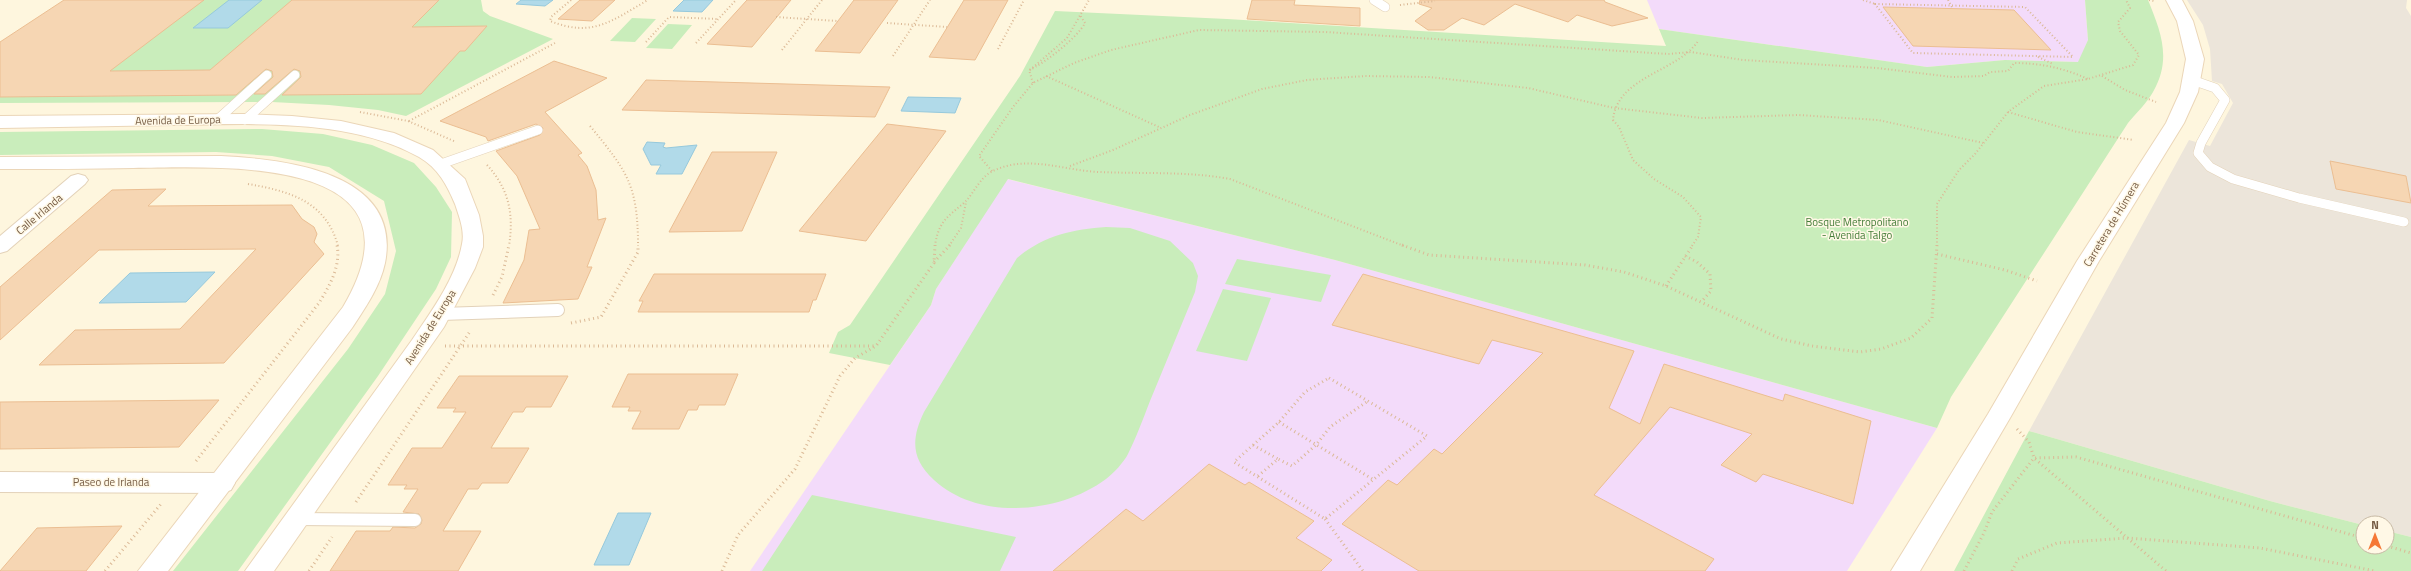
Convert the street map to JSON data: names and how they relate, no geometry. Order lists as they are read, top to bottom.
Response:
{
  "streets": {
    "street": [
      "Avenida de Europa",
      "Calle Irlanda",
      "Carretera de Húmera",
      "Paseo de Irlanda"
    ]
  },
  "parks": ["Bosque Metropolitano - Avenida Talgo"],
  "north": "top"
}
